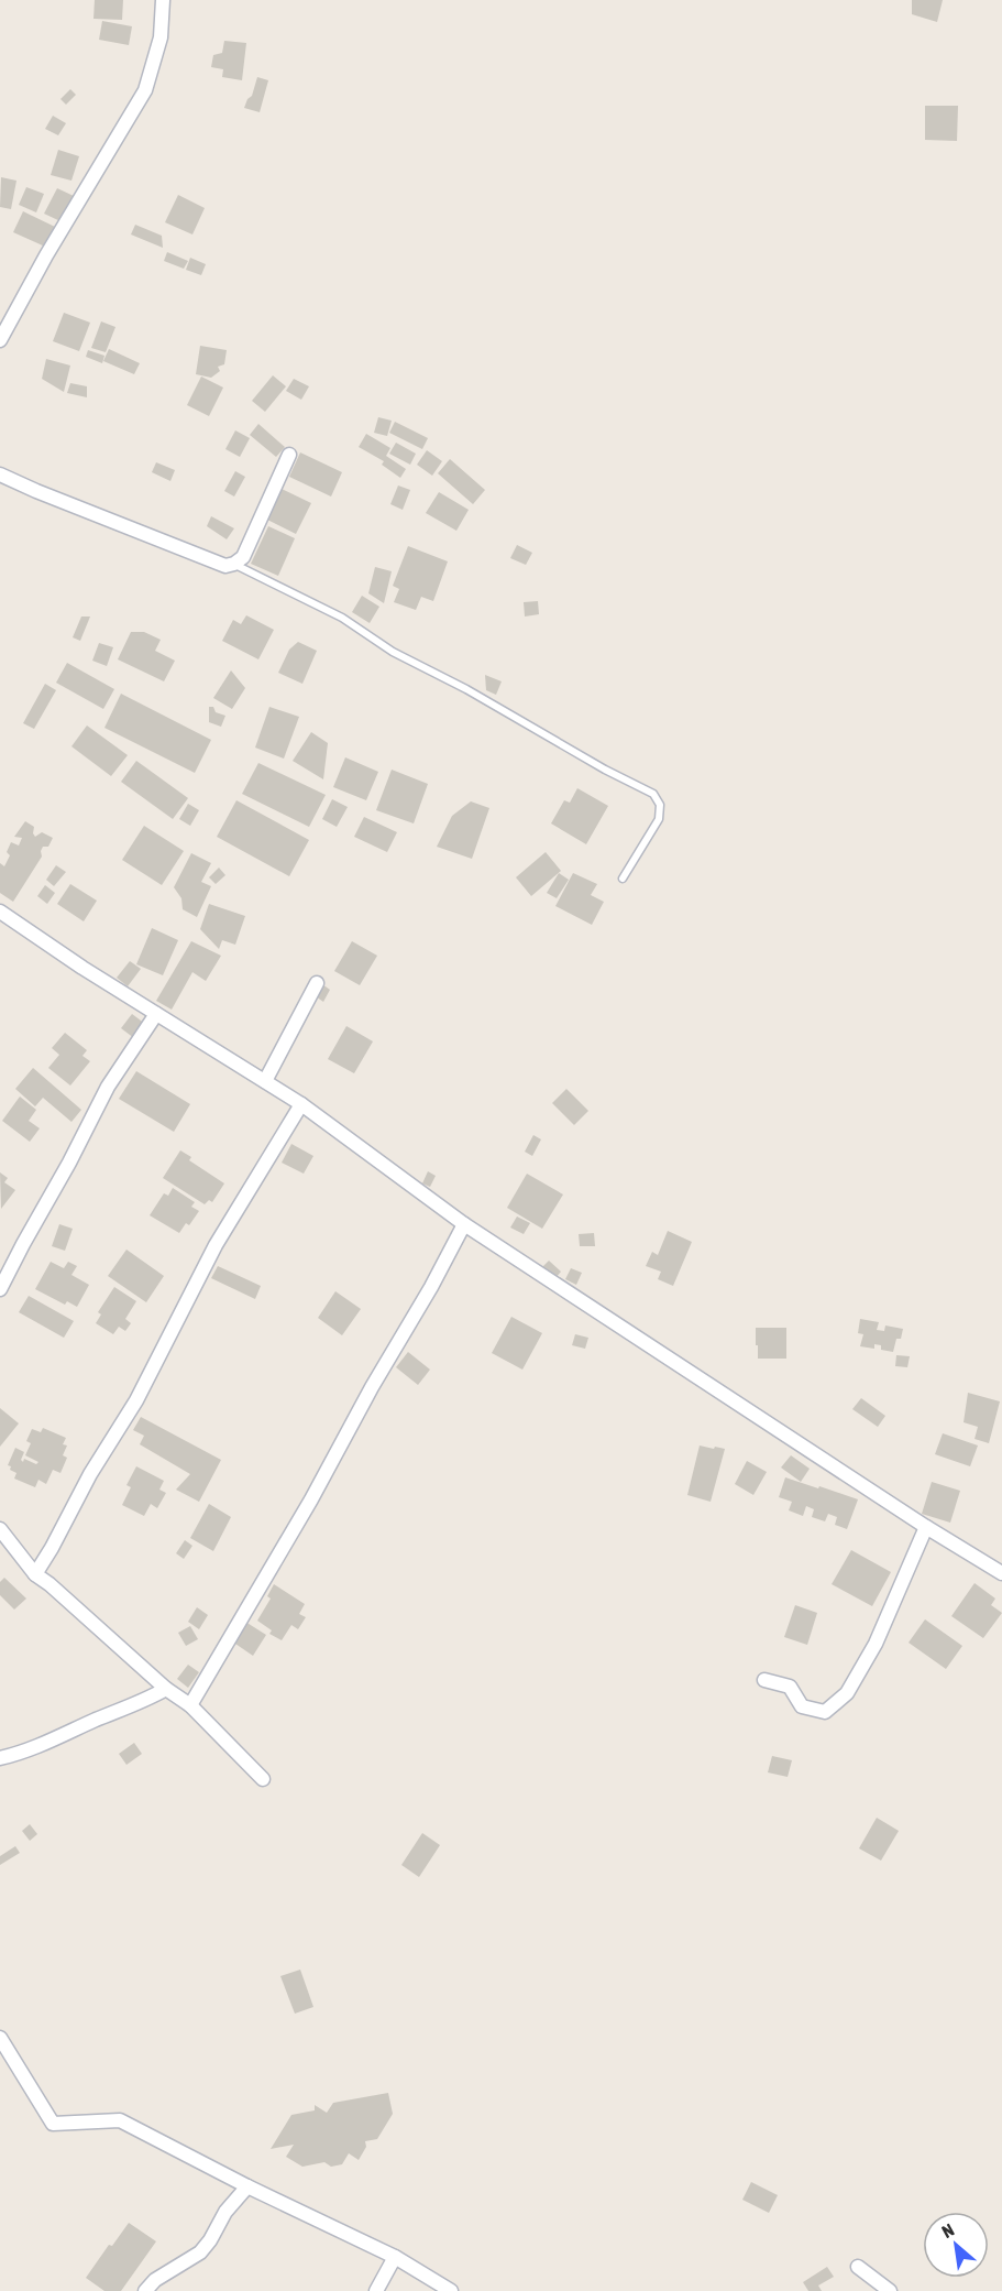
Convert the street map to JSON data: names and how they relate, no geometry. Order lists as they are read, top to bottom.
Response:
{
  "north": "top left"
}
